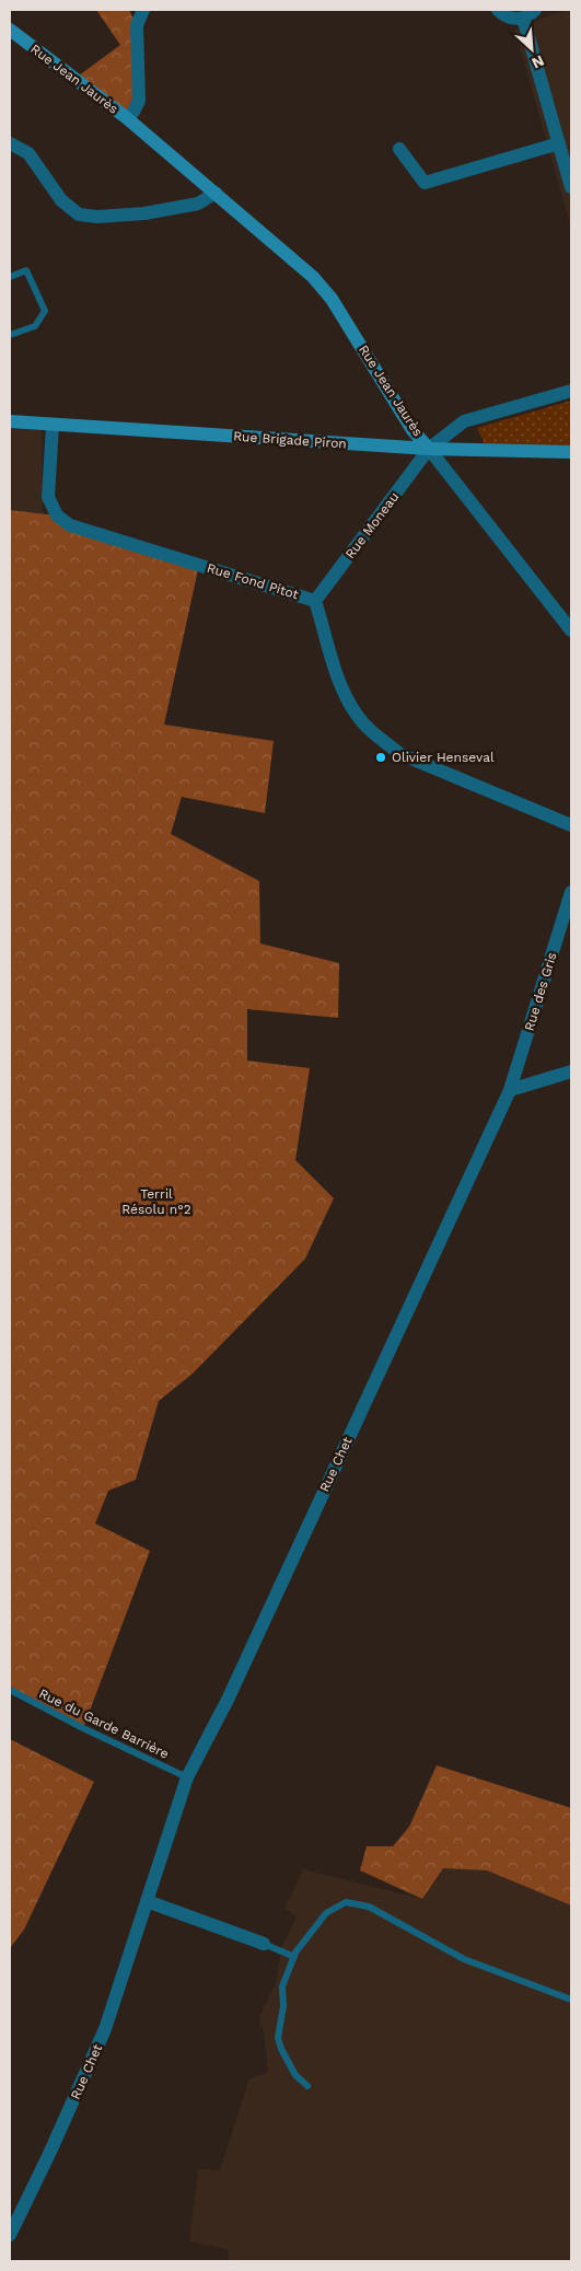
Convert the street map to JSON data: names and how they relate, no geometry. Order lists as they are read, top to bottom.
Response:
{
  "streets": {
    "street": [
      "Rue Jean Jaurès",
      "Rue Brigade Piron",
      "Rue Moneau",
      "Rue Fond Pitot",
      "Rue des Gris",
      "Rue Chet"
    ],
    "lane": ["Rue du Garde Barrière"]
  },
  "crossings": [
    ["Rue Jean Jaurès", "Rue Brigade Piron"],
    ["Rue Jean Jaurès", "Rue Moneau"],
    ["Rue Brigade Piron", "Rue Moneau"],
    ["Rue Brigade Piron", "Rue Fond Pitot"],
    ["Rue Moneau", "Rue Fond Pitot"],
    ["Rue des Gris", "Rue Chet"],
    ["Rue Chet", "Rue du Garde Barrière"]
  ],
  "parks": ["Terril Résolu n°2"],
  "places": ["Olivier Henseval"],
  "north": "bottom right"
}
